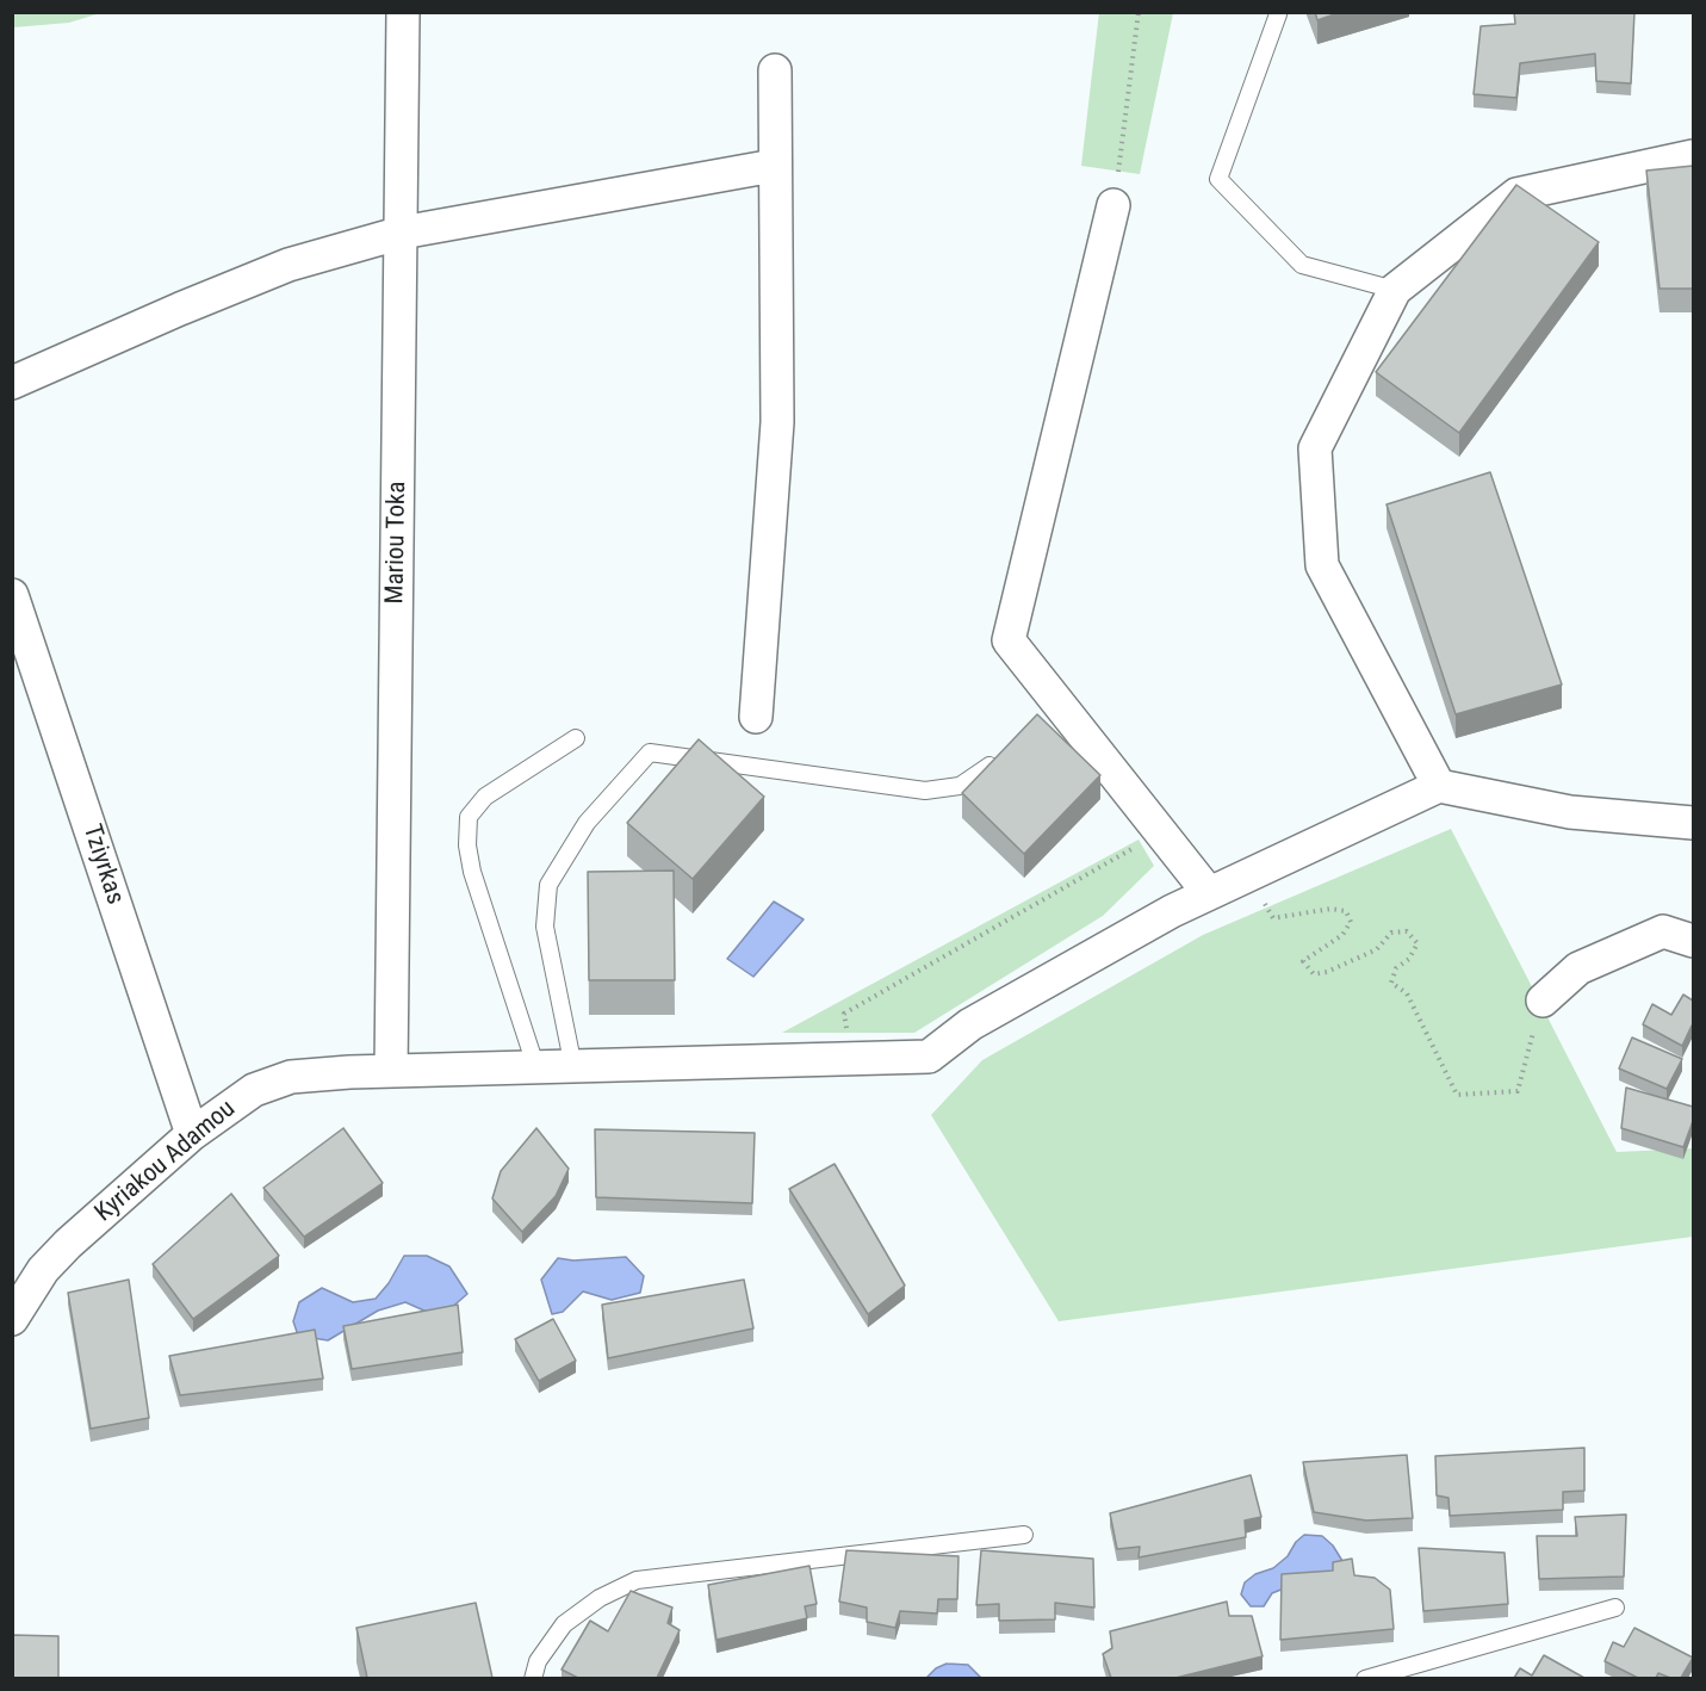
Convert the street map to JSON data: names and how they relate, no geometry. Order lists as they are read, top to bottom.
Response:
{
  "streets": {
    "street": ["Mariou Toka", "Tziyrkas", "Kyriakou Adamou"]
  },
  "crossings": [
    ["Mariou Toka", "Kyriakou Adamou"],
    ["Tziyrkas", "Kyriakou Adamou"]
  ]
}
